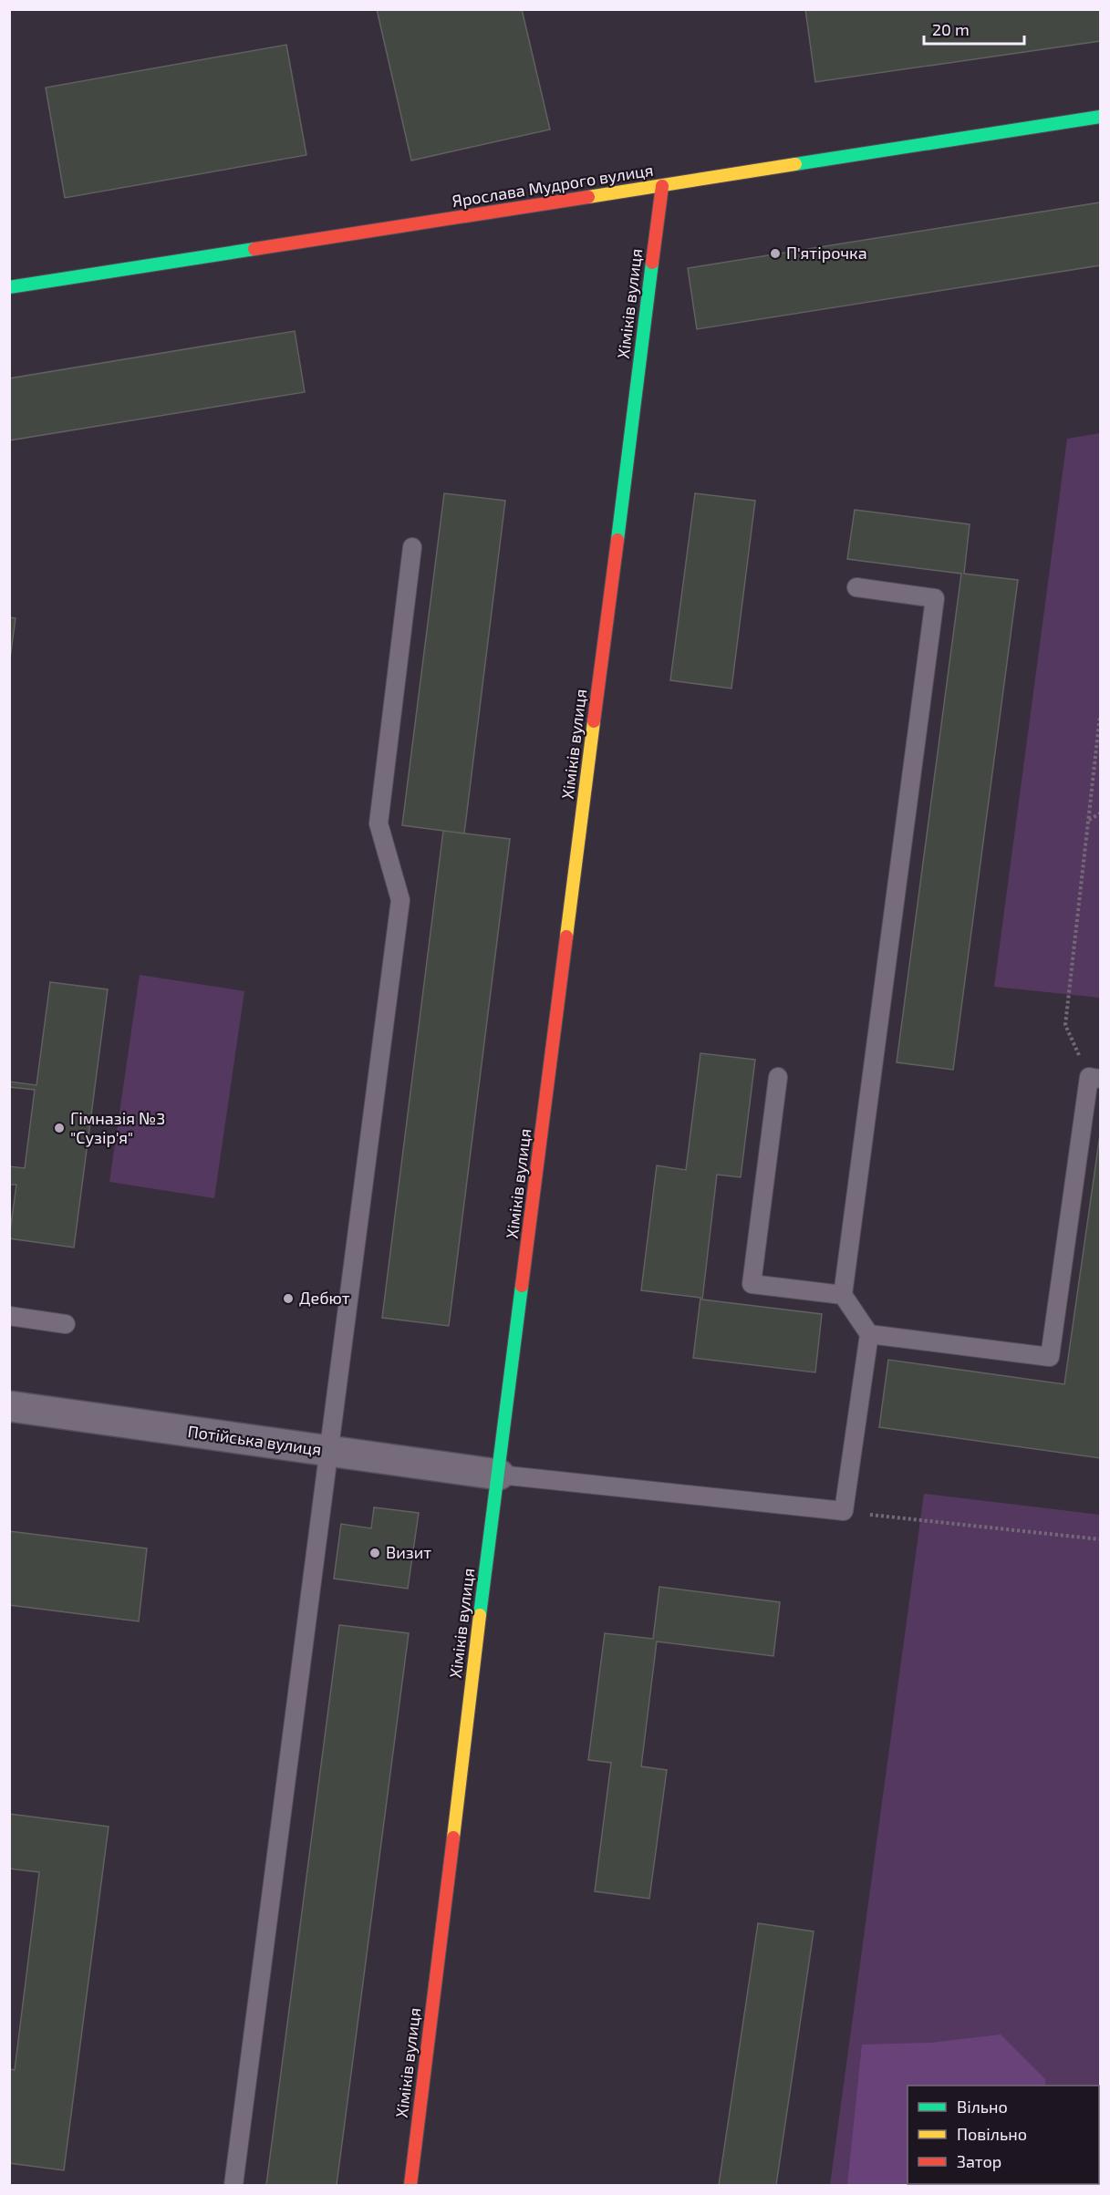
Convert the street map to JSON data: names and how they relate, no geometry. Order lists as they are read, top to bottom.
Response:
{
  "streets": {
    "street": ["Ярослава Мудрого вулиця", "Хіміків вулиця", "Потійська вулиця"]
  },
  "crossings": [
    ["Ярослава Мудрого вулиця", "Хіміків вулиця"],
    ["Хіміків вулиця", "Потійська вулиця"]
  ],
  "places": [
    "П'ятірочка",
    "Гімназія №3 \"Сузір'я\"",
    "Дебют",
    "Визит"
  ],
  "legend": ["Вільно", "Повільно", "Затор"],
  "scale_bar": "20 m"
}
